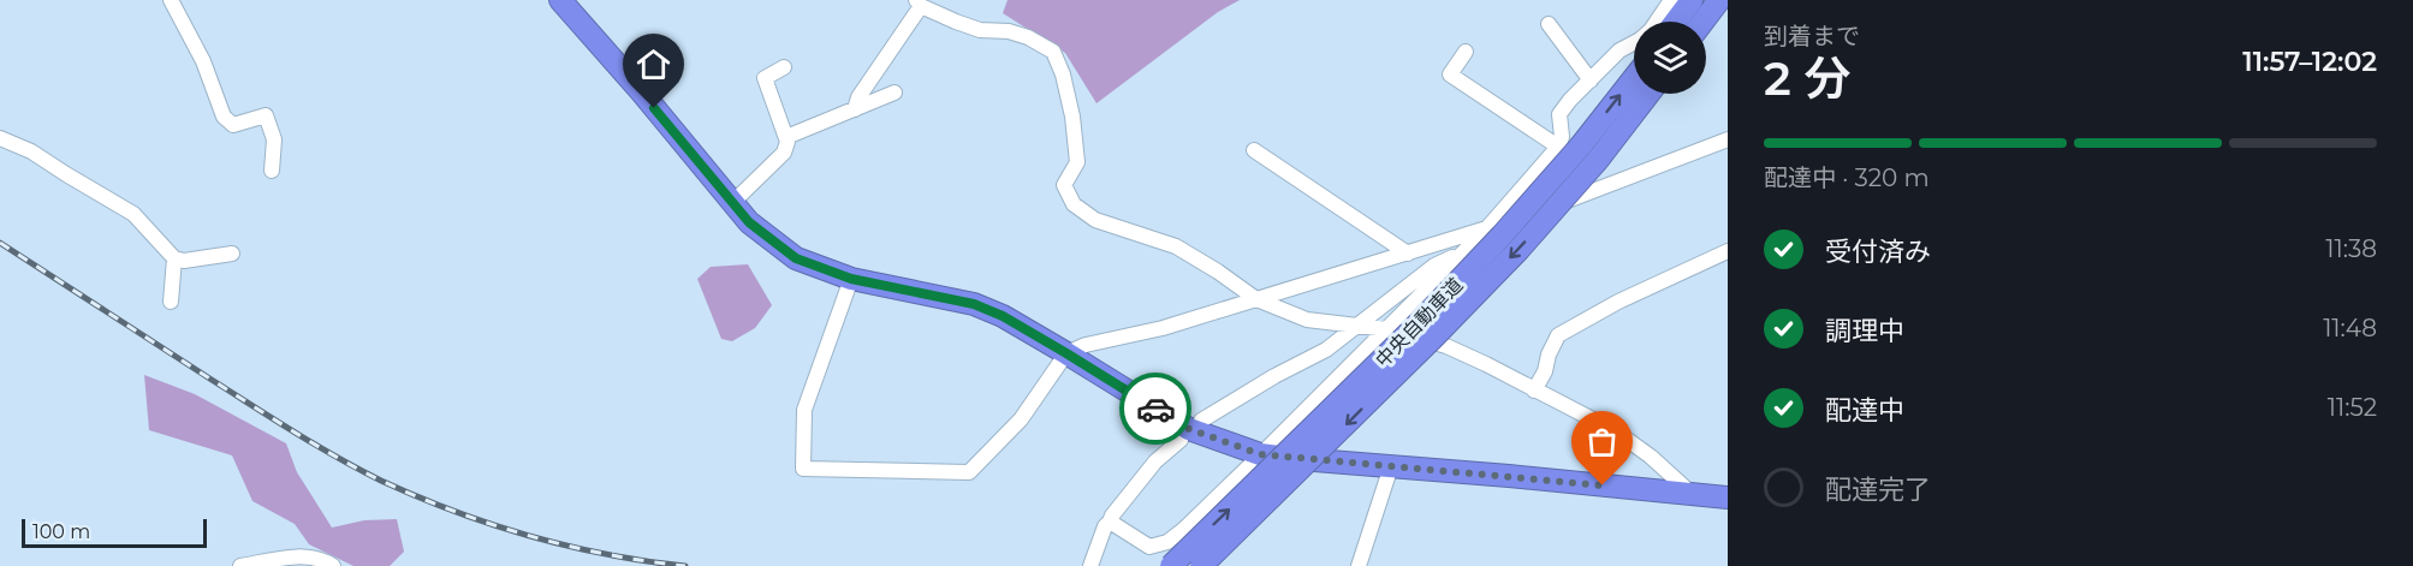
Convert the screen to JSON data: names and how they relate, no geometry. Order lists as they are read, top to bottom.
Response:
{
  "streets": {
    "highway": ["中央自動車道"]
  },
  "scale_bar": "100 m",
  "page": {
    "heading": ["2 分", "到着まで", "11:57–12:02"],
    "bar": "配達中 · 320 m",
    "list": [
      ["受付済み", "11:38"],
      ["調理中", "11:48"],
      ["配達中", "11:52"],
      "配達完了"
    ],
    "scale": "100 m"
  }
}
